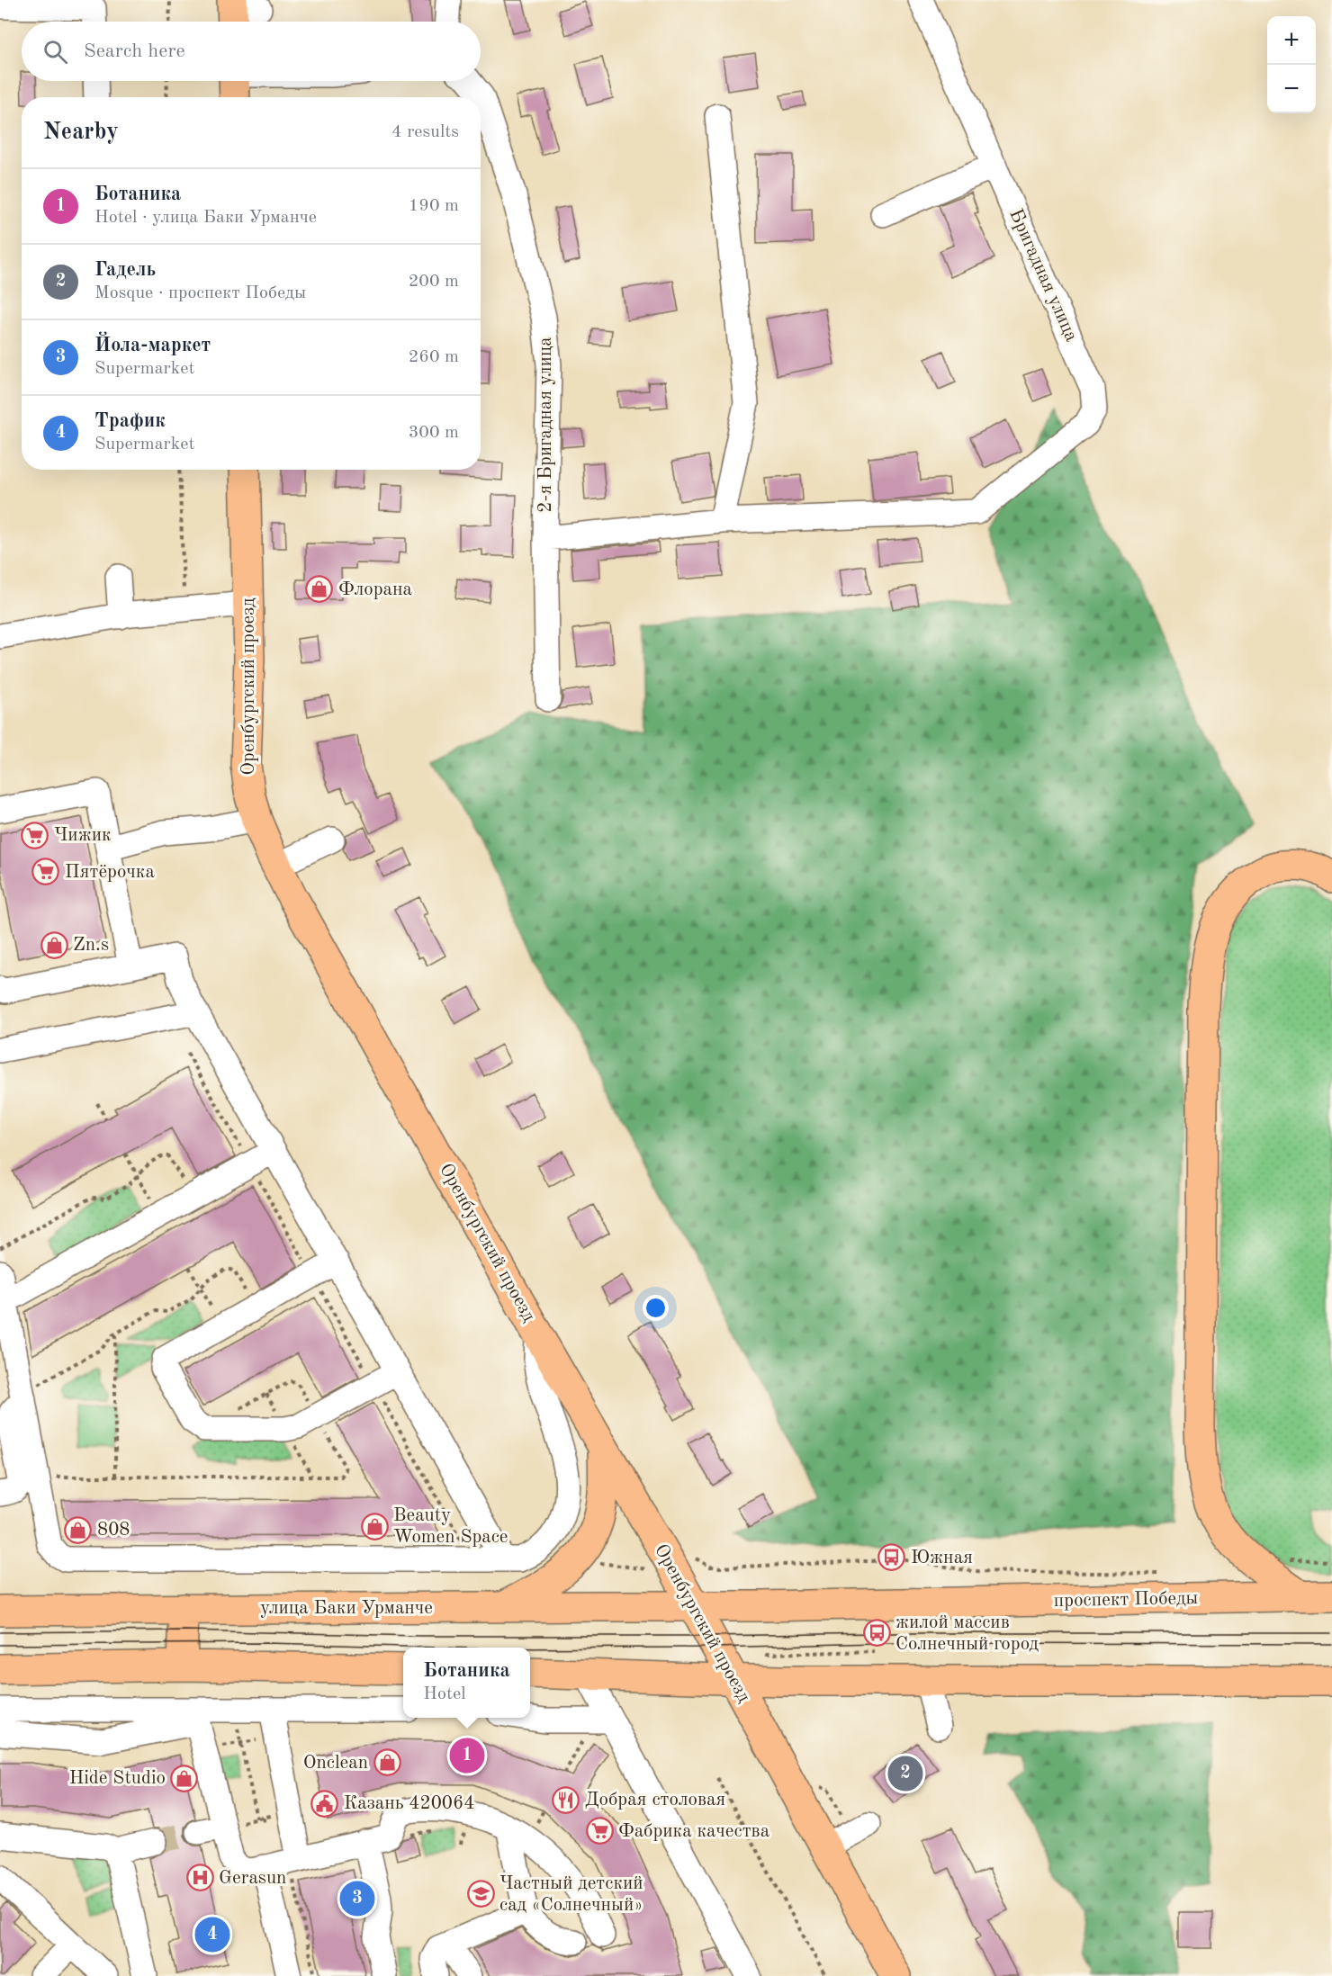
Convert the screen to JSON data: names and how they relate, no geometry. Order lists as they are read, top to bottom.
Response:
{
  "streets": {
    "main road": ["Оренбургский проезд", "проспект Победы", "улица Баки Урманче"],
    "street": ["Бригадная улица", "2-я Бригадная улица"]
  },
  "crossings": [
    ["Оренбургский проезд", "проспект Победы"],
    ["Оренбургский проезд", "улица Баки Урманче"],
    ["проспект Победы", "улица Баки Урманче"]
  ],
  "places": {
    "shop": [
      "Флорана",
      "Zn.s",
      "Beauty Women Space",
      "808",
      "Onclean",
      "Hide Studio"
    ],
    "supermarket": ["Чижик", "Пятёрочка", "Фабрика качества"],
    "bus stop": ["Южная", "жилой массив Солнечный город"],
    "restaurant": ["Добрая столовая"],
    "public building": ["Казань 420064"],
    "hospital": ["Gerasun"],
    "school or university": ["Частный детский сад «Солнечный»"]
  },
  "page": {
    "map_buttons": ["+", "−"],
    "search": "Search here",
    "heading": ["Nearby", "4 results"],
    "list": [
      {
        "mark": "1",
        "name": "Ботаника",
        "note": "Hotel · улица Баки Урманче",
        "value": "190 m"
      },
      {
        "mark": "2",
        "name": "Гадель",
        "note": "Mosque · проспект Победы",
        "value": "200 m"
      },
      {
        "mark": "3",
        "name": "Йола-маркет",
        "note": "Supermarket",
        "value": "260 m"
      },
      {
        "mark": "4",
        "name": "Трафик",
        "note": "Supermarket",
        "value": "300 m"
      }
    ],
    "popup": ["Ботаника", "Hotel"],
    "pins": [
      "1",
      "2",
      "3",
      "4"
    ]
  }
}
